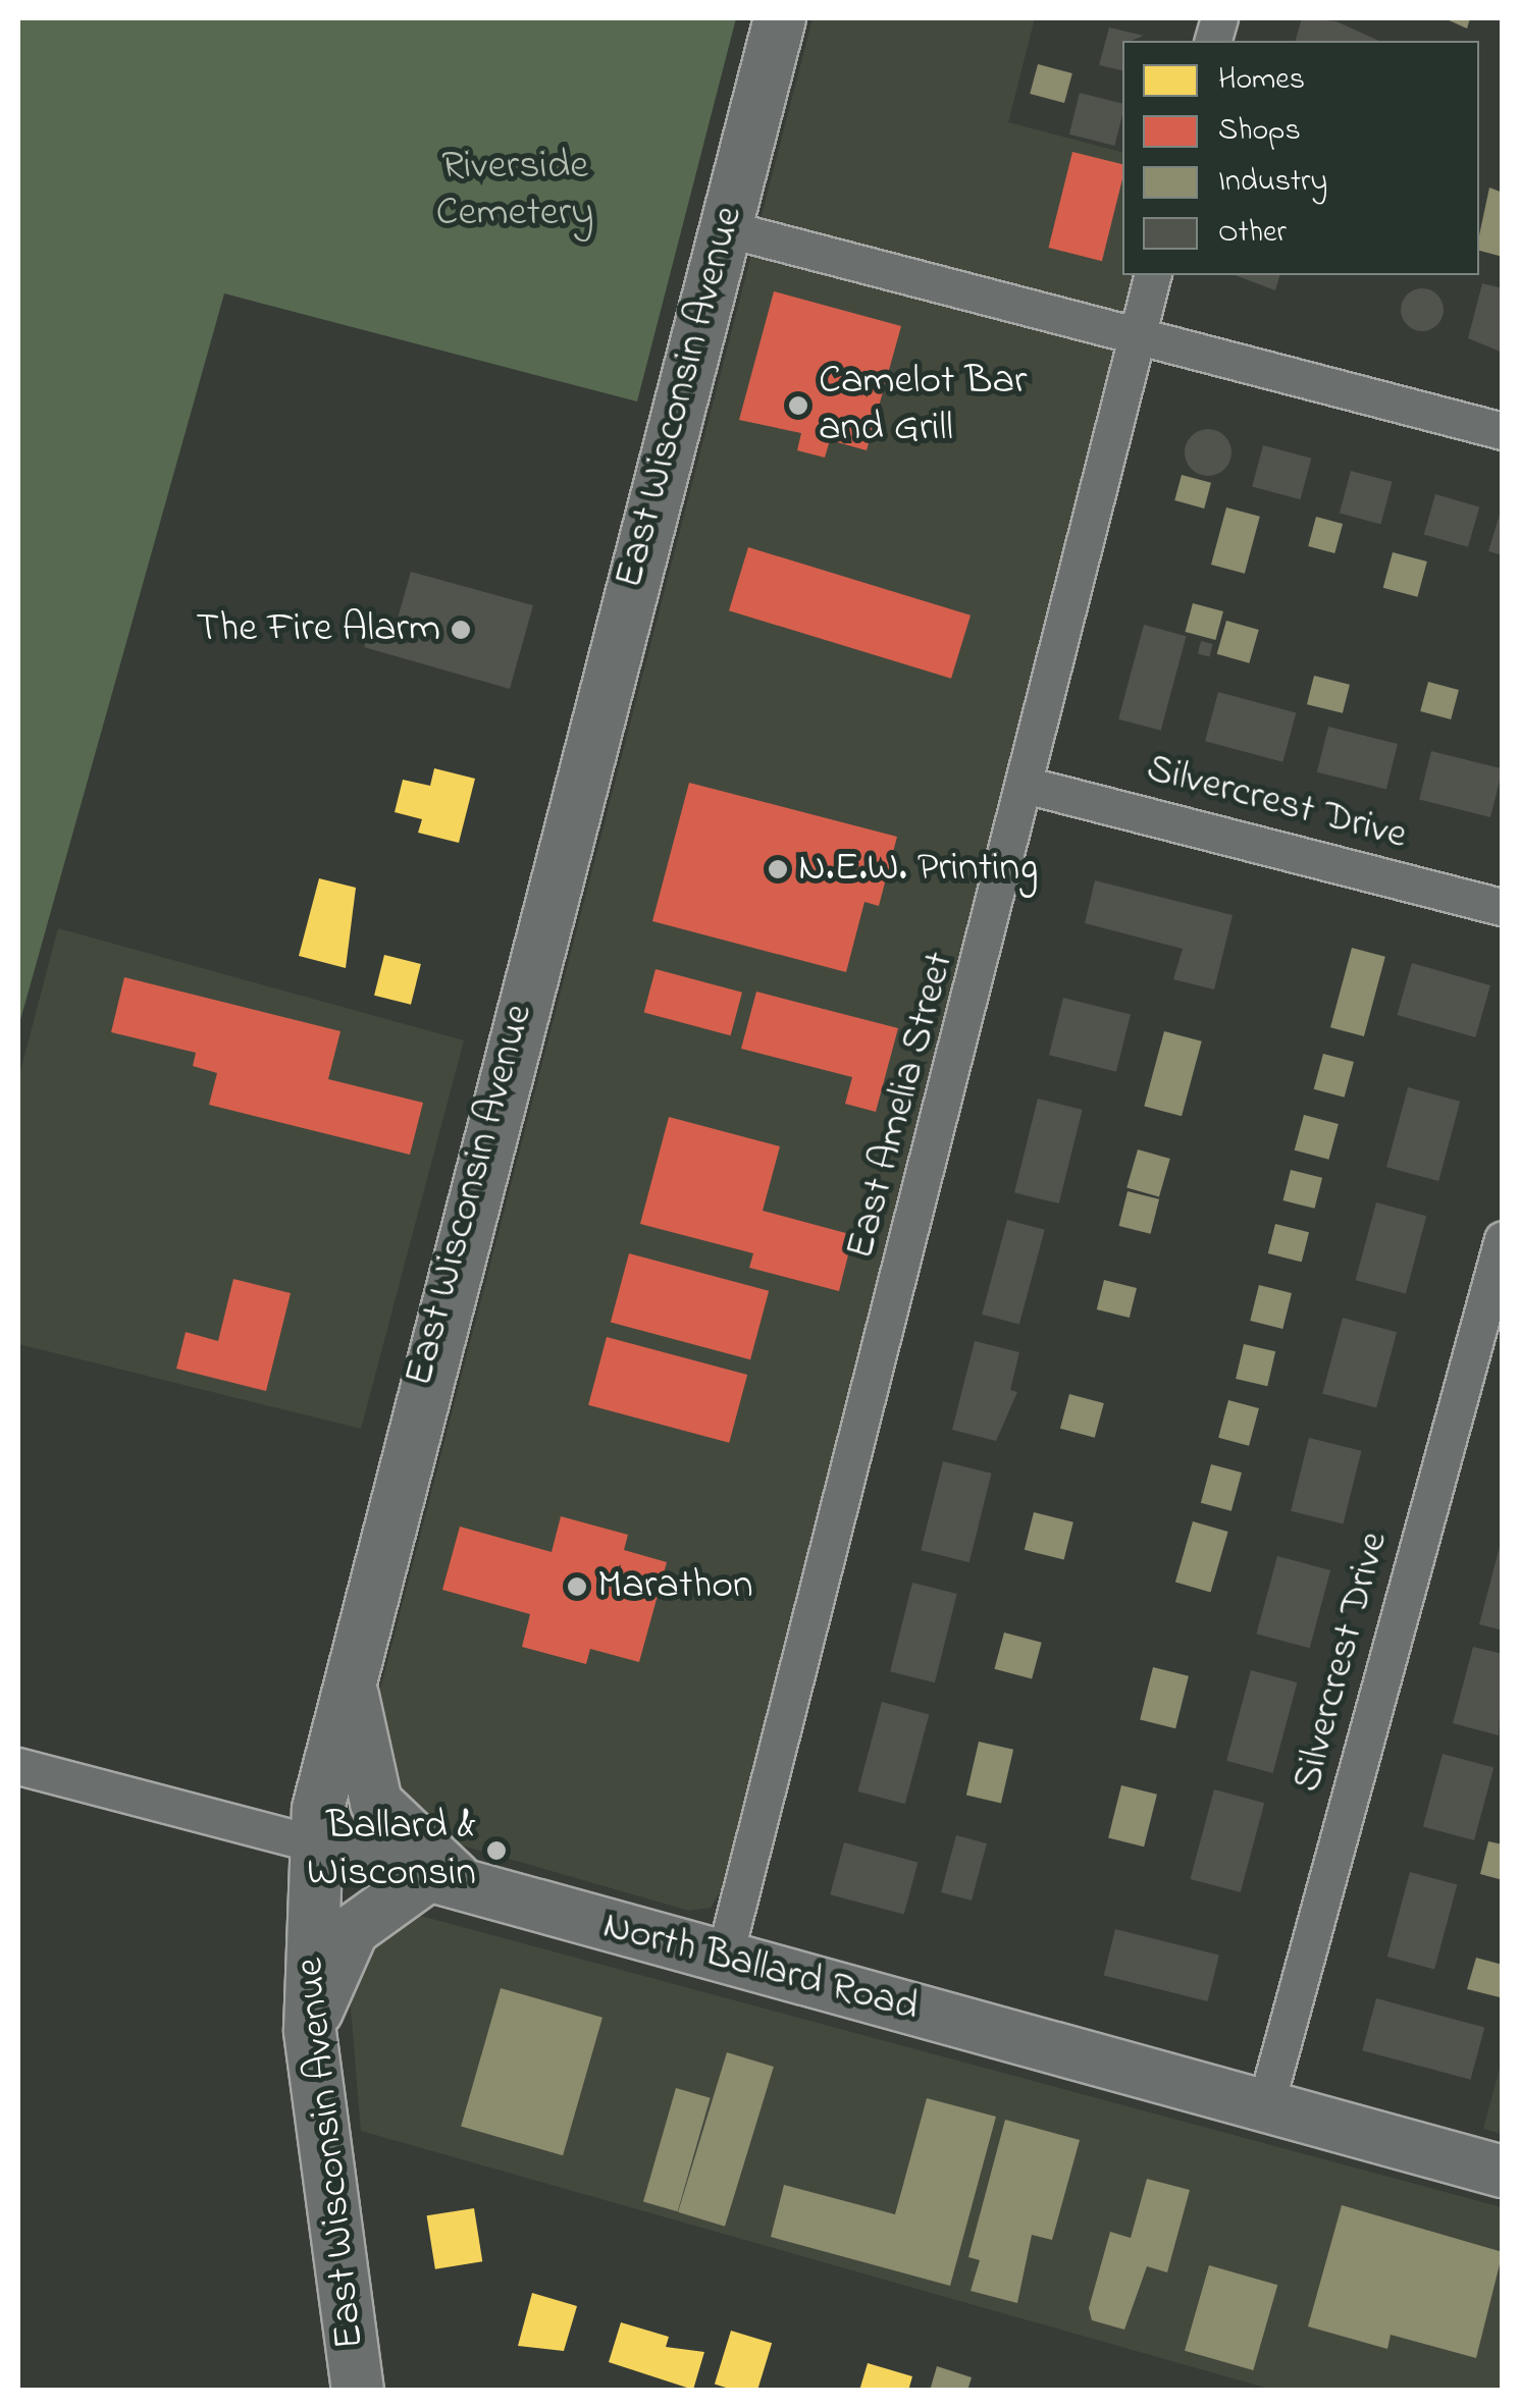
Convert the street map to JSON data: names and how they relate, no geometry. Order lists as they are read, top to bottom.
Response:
{
  "streets": {
    "main road": ["East Wisconsin Avenue", "North Ballard Road"],
    "street": ["Silvercrest Drive", "East Amelia Street"]
  },
  "crossings": [
    ["East Wisconsin Avenue", "North Ballard Road"],
    ["Silvercrest Drive", "East Amelia Street"],
    ["Silvercrest Drive", "North Ballard Road"],
    ["East Amelia Street", "North Ballard Road"]
  ],
  "parks": ["Riverside Cemetery"],
  "places": [
    "Camelot Bar and Grill",
    "The Fire Alarm",
    "N.E.W. Printing",
    "Marathon",
    "Ballard & Wisconsin"
  ],
  "legend": [
    "Homes",
    "Shops",
    "Industry",
    "Other"
  ]
}
